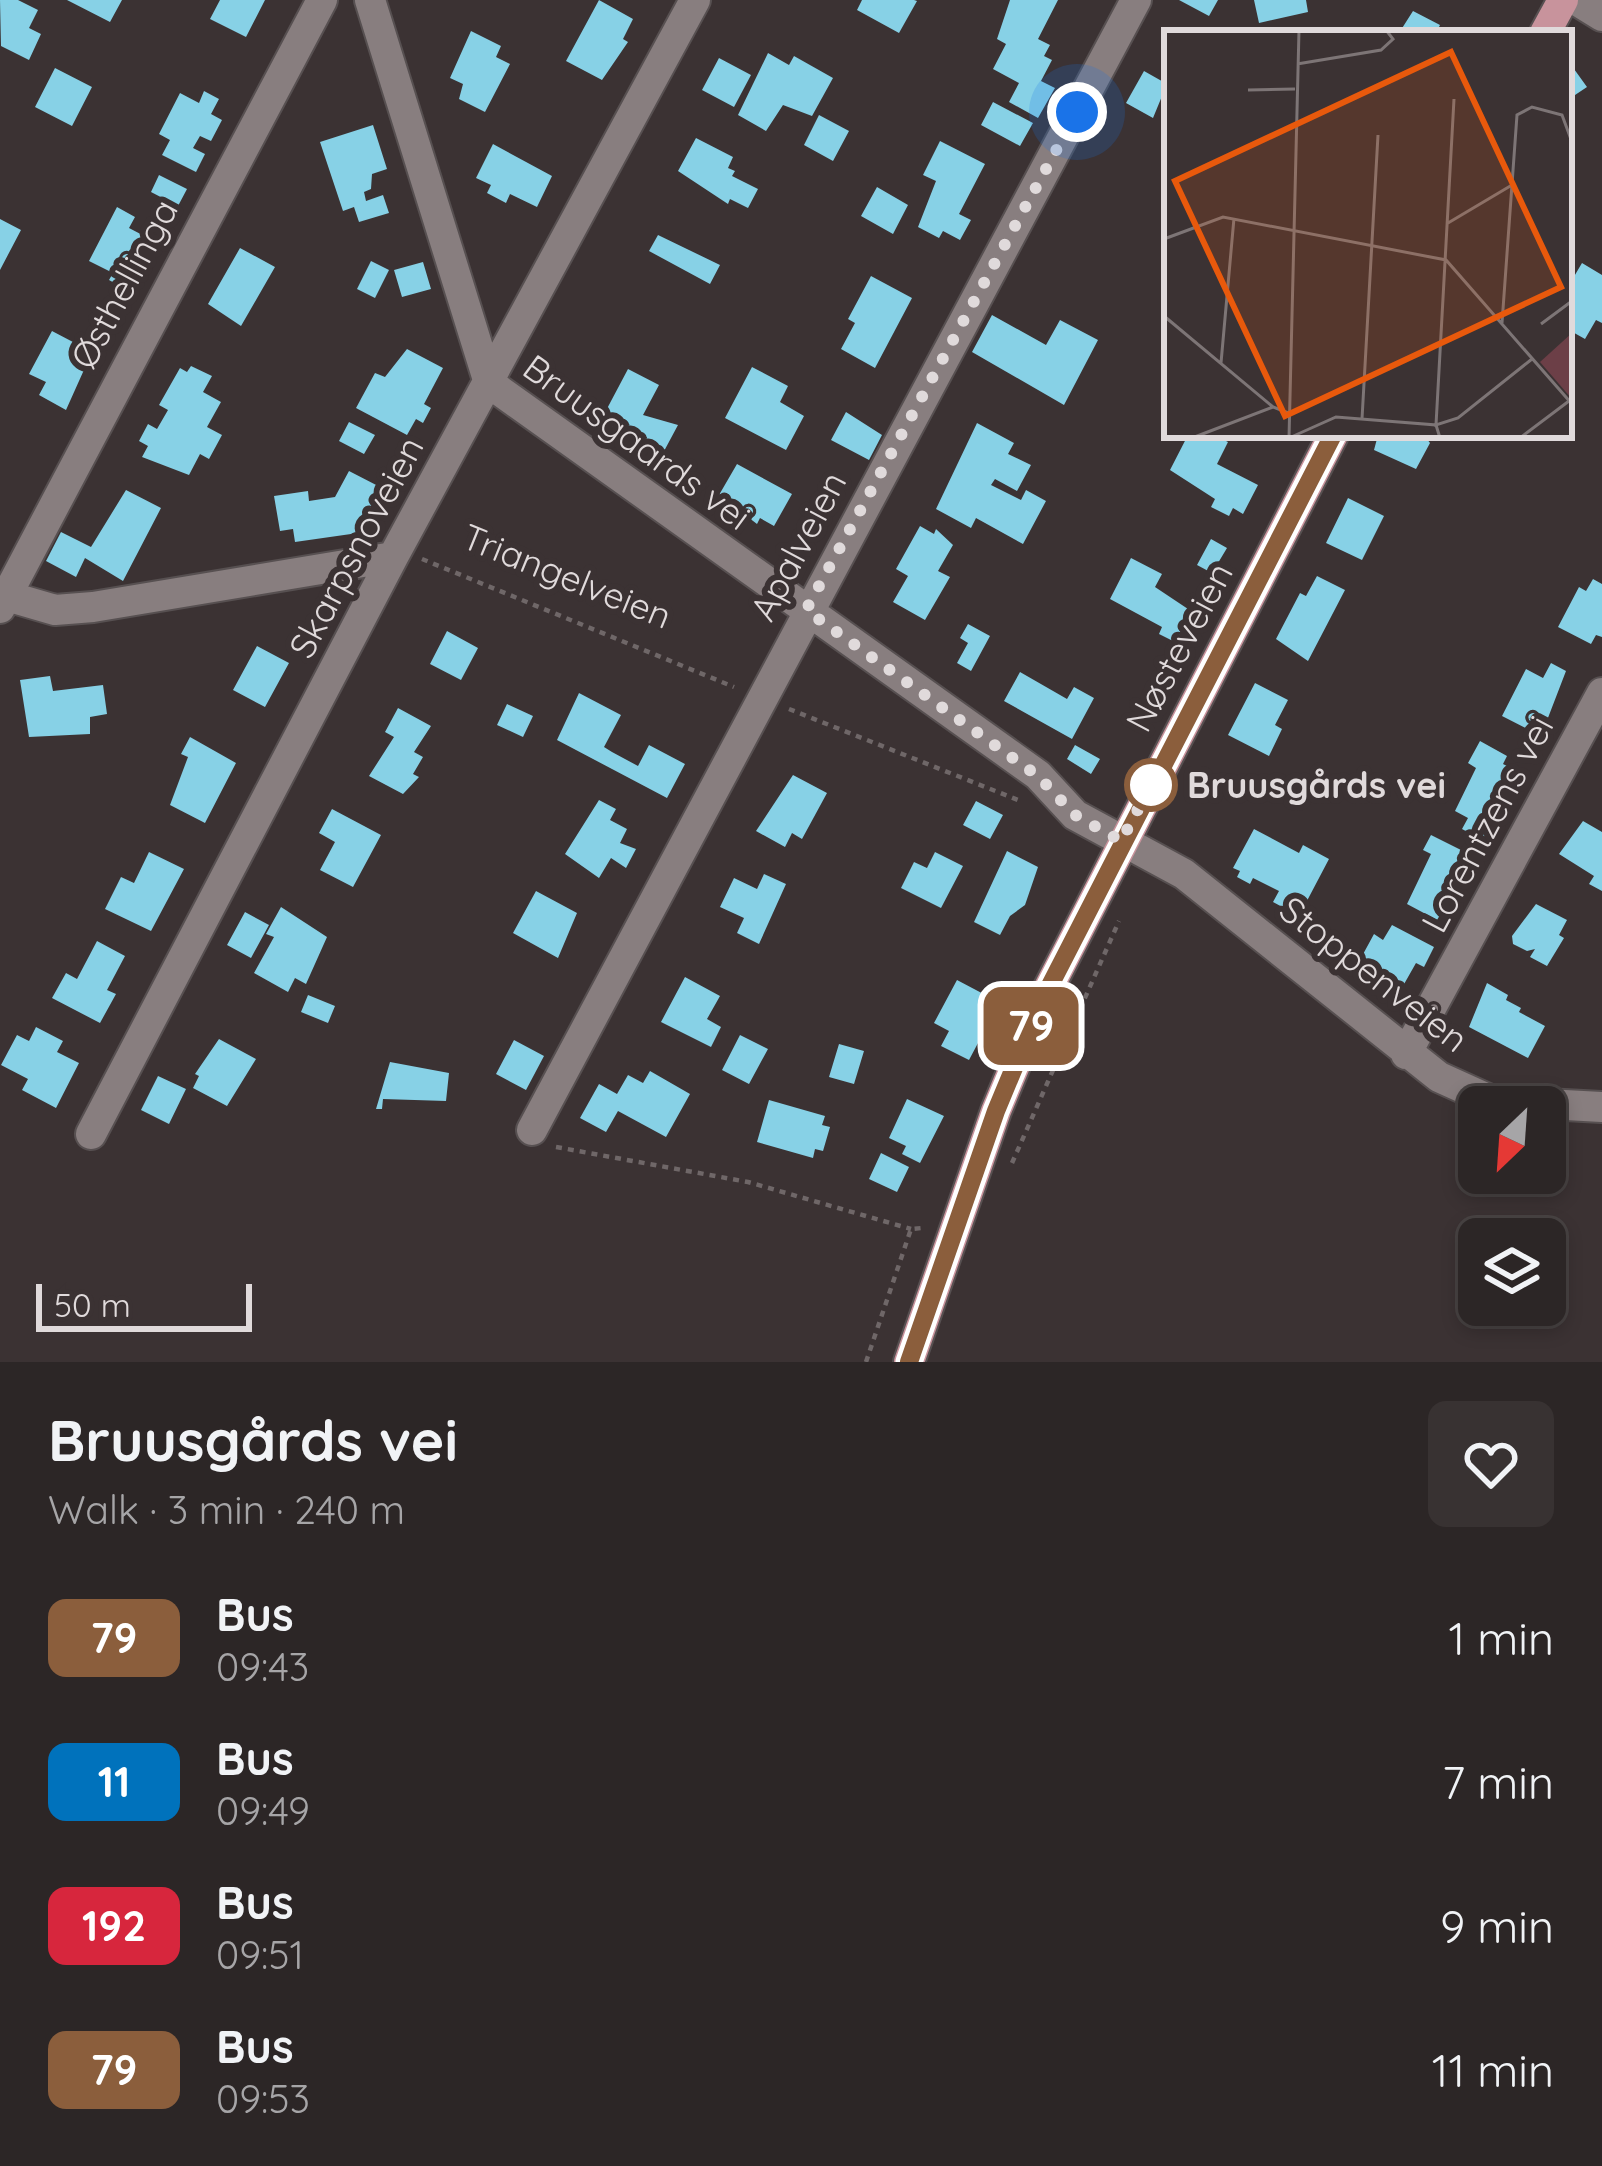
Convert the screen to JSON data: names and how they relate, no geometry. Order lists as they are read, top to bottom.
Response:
{
  "streets": {
    "main road": ["Nøsteveien"],
    "street": [
      "Østhellinga",
      "Bruusgaards vei",
      "Apalveien",
      "Skarpsnoveien",
      "Lorentzens vei",
      "Stoppenveien"
    ],
    "path": ["Triangelveien"]
  },
  "crossings": [
    ["Bruusgaards vei", "Apalveien"],
    ["Bruusgaards vei", "Skarpsnoveien"],
    ["Bruusgaards vei", "Nøsteveien"],
    ["Bruusgaards vei", "Stoppenveien"],
    ["Apalveien", "Triangelveien"],
    ["Skarpsnoveien", "Triangelveien"],
    ["Nøsteveien", "Stoppenveien"],
    ["Lorentzens vei", "Stoppenveien"]
  ],
  "places": ["Bruusgårds vei"],
  "lines": ["bus line 79"],
  "scale_bar": "50 m",
  "north": "bottom left",
  "page": {
    "on_map": "79",
    "scale": "50 m",
    "heading": ["Bruusgårds vei", "Walk · 3 min · 240 m"],
    "list": [
      {
        "mark": "79",
        "name": "Bus",
        "note": "09:43",
        "value": "1 min"
      },
      {
        "mark": "11",
        "name": "Bus",
        "note": "09:49",
        "value": "7 min"
      },
      {
        "mark": "192",
        "name": "Bus",
        "note": "09:51",
        "value": "9 min"
      },
      {
        "mark": "79",
        "name": "Bus",
        "note": "09:53",
        "value": "11 min"
      }
    ]
  }
}
